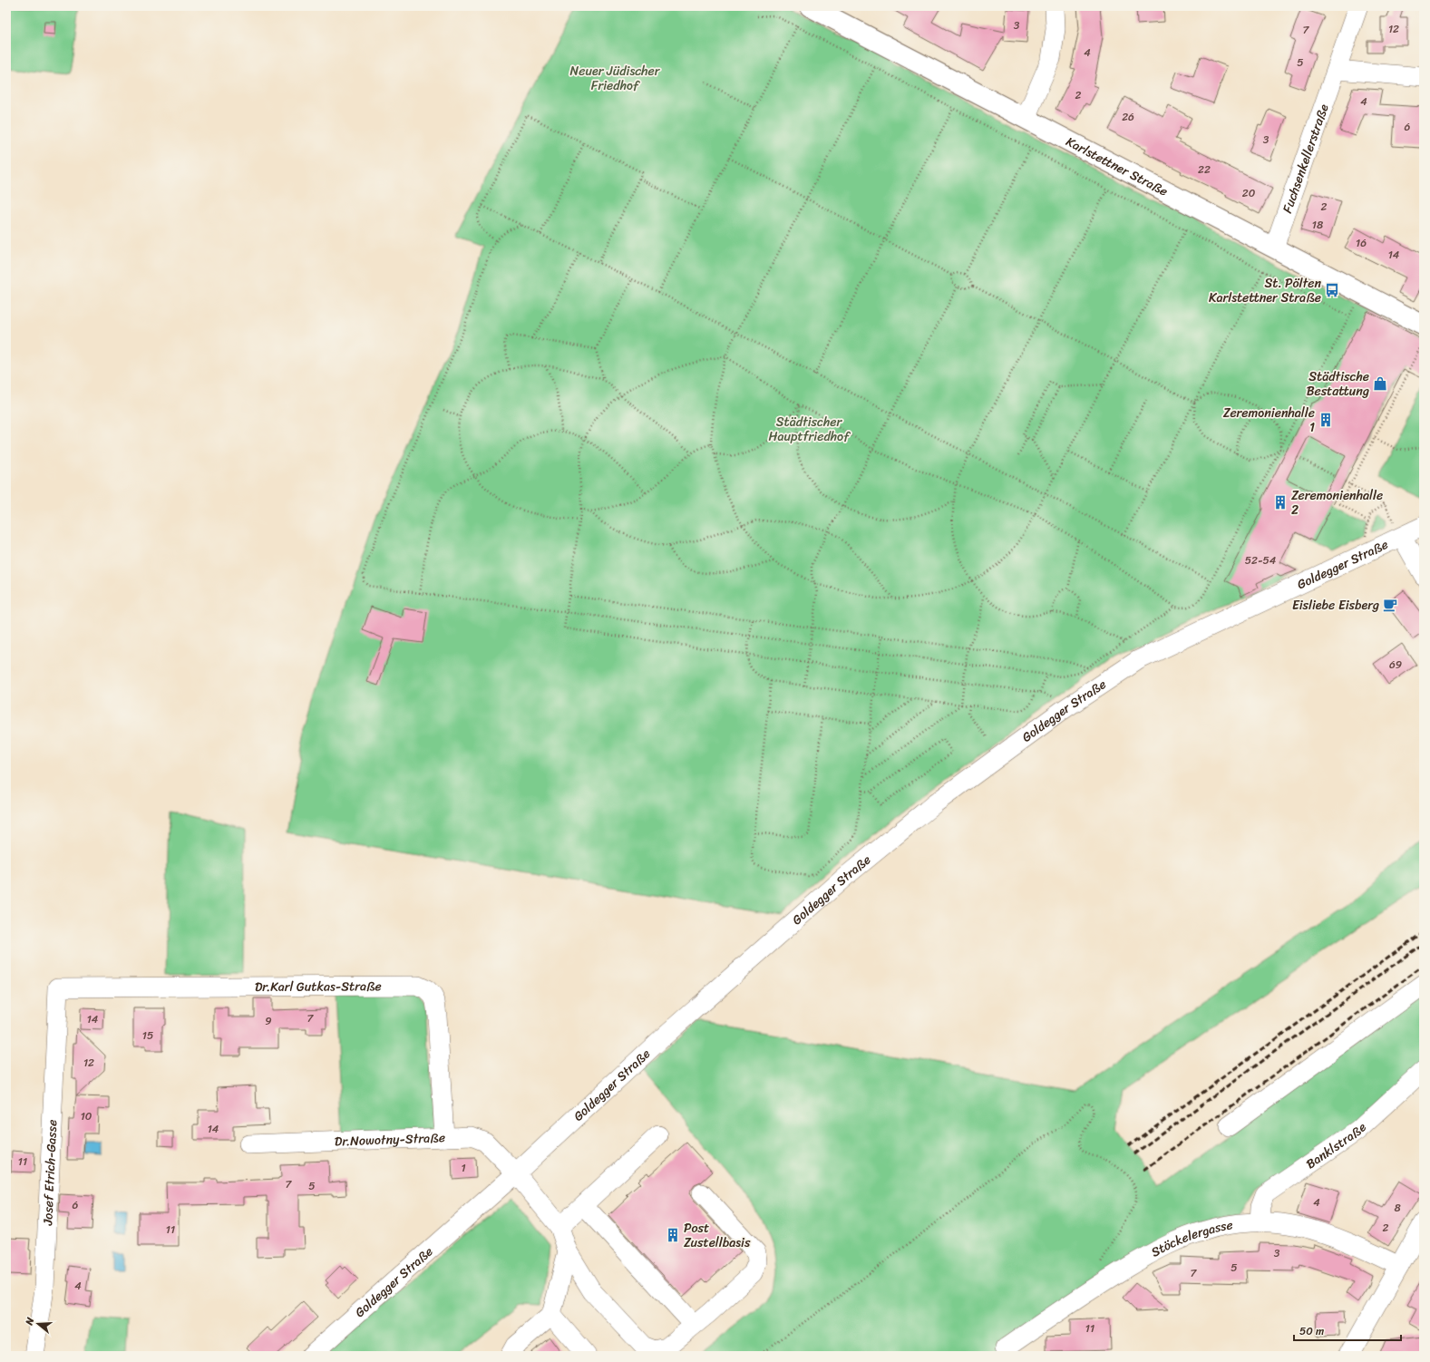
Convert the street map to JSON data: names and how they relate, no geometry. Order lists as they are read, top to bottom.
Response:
{
  "streets": {
    "main road": ["Karlstettner Straße"],
    "street": [
      "Fuchsenkellerstraße",
      "Goldegger Straße",
      "Dr.Karl Gutkas-Straße",
      "Dr.Nowotny-Straße",
      "Banklstraße",
      "Josef Etrich-Gasse",
      "Stöckelergasse"
    ]
  },
  "crossings": [
    ["Fuchsenkellerstraße", "Karlstettner Straße"],
    ["Goldegger Straße", "Dr.Nowotny-Straße"],
    ["Dr.Karl Gutkas-Straße", "Dr.Nowotny-Straße"],
    ["Dr.Karl Gutkas-Straße", "Josef Etrich-Gasse"],
    ["Banklstraße", "Stöckelergasse"]
  ],
  "parks": ["Neuer Jüdischer Friedhof", "Städtischer Hauptfriedhof"],
  "places": {
    "bus stop": ["St. Pölten Karlstettner Straße"],
    "shop": ["Städtische Bestattung"],
    "building": ["Zeremonienhalle 1", "Zeremonienhalle 2", "Post Zustellbasis"],
    "cafe": ["Eisliebe Eisberg"]
  },
  "house_numbers": [
    "3",
    "12",
    "7",
    "4",
    "5",
    "2",
    "4",
    "26",
    "6",
    "3",
    "22",
    "20",
    "2",
    "18",
    "16",
    "14",
    "52-54",
    "69",
    "7",
    "14",
    "9",
    "15",
    "12",
    "10",
    "14",
    "11",
    "1",
    "7",
    "5",
    "4",
    "6",
    "8",
    "2",
    "11",
    "3",
    "5",
    "7",
    "4",
    "11"
  ],
  "scale_bar": "50 m",
  "north": "left"
}
